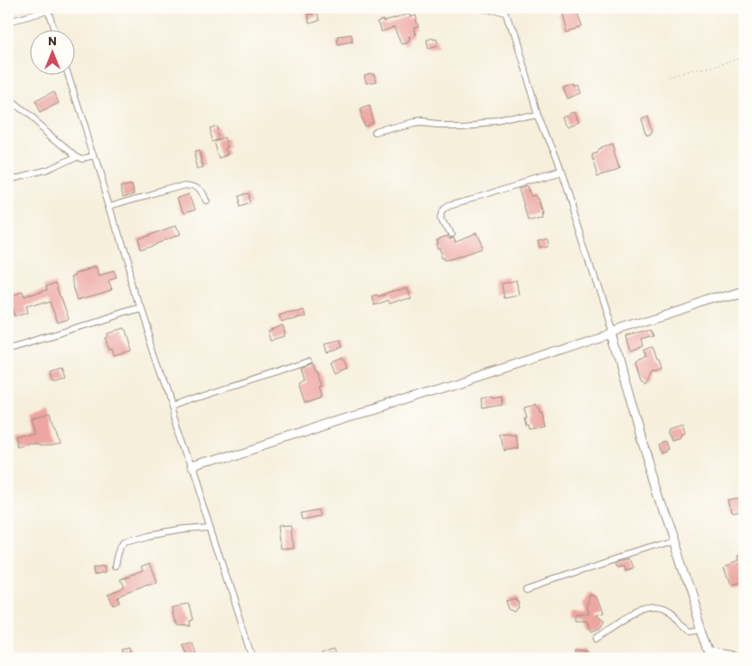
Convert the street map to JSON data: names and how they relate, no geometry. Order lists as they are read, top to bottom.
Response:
{
  "north": "top"
}
